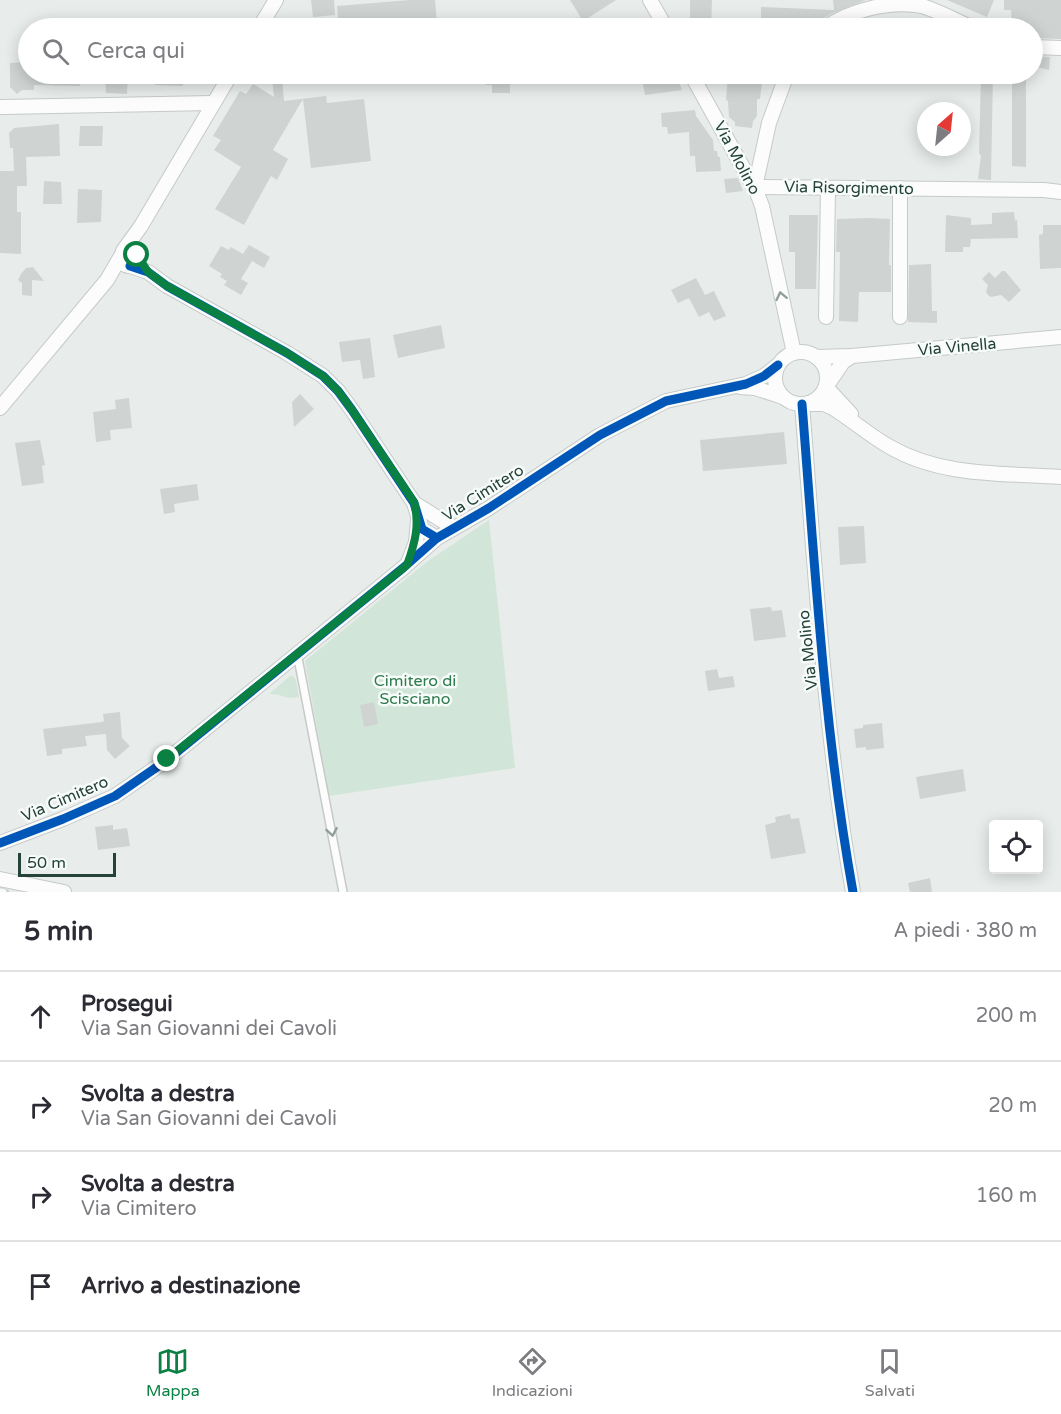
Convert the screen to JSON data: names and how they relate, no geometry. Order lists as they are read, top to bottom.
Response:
{
  "streets": {
    "street": [
      "Via Molino",
      "Via Risorgimento",
      "Via Vinella",
      "Via Cimitero"
    ]
  },
  "crossings": [
    ["Via Molino", "Via Risorgimento"],
    ["Via Molino", "Via Vinella"]
  ],
  "parks": ["Cimitero di Scisciano"],
  "scale_bar": "50 m",
  "north": "top right",
  "page": {
    "search": "Cerca qui",
    "scale": "50 m",
    "heading": ["5 min", "A piedi · 380 m"],
    "list": [
      ["Prosegui", "Via San Giovanni dei Cavoli", "200 m"],
      ["Svolta a destra", "Via San Giovanni dei Cavoli", "20 m"],
      ["Svolta a destra", "Via Cimitero", "160 m"],
      "Arrivo a destinazione"
    ],
    "nav": ["Mappa", "Indicazioni", "Salvati"]
  }
}
